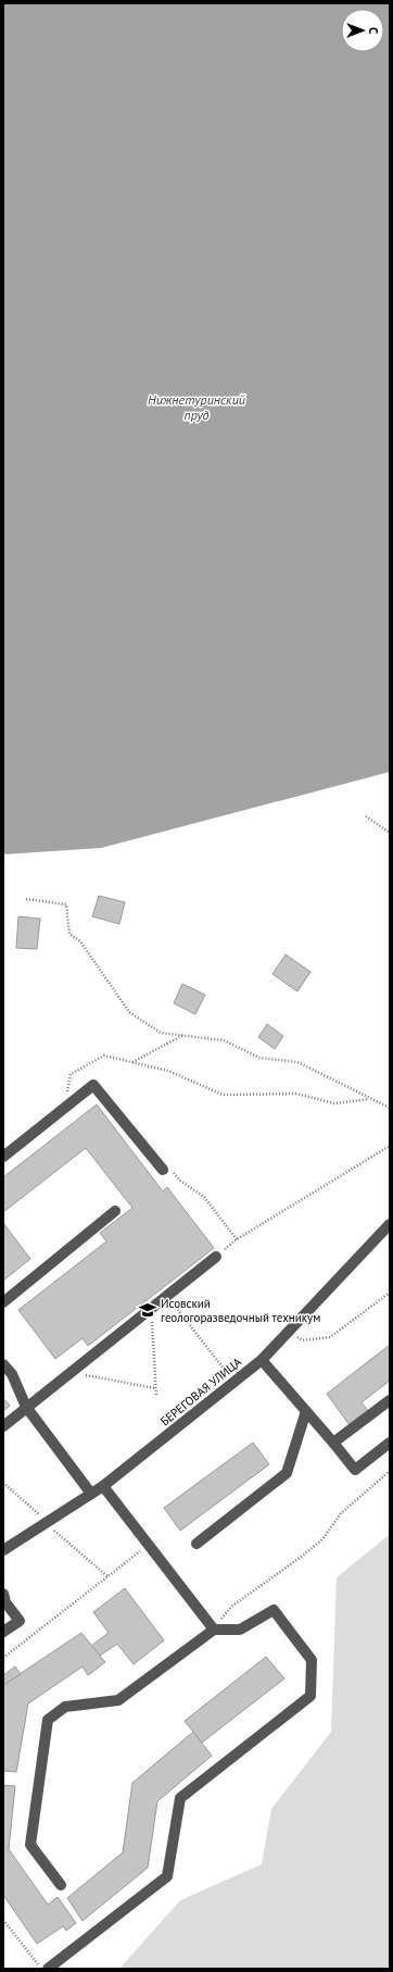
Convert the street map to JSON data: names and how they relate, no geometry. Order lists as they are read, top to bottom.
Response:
{
  "streets": {
    "street": ["БЕРЕГОВАЯ УЛИЦА"]
  },
  "water": ["Нижнетуринский пруд"],
  "places": {
    "school or university": ["Исовский геологоразведочный техникум"]
  },
  "north": "right"
}
